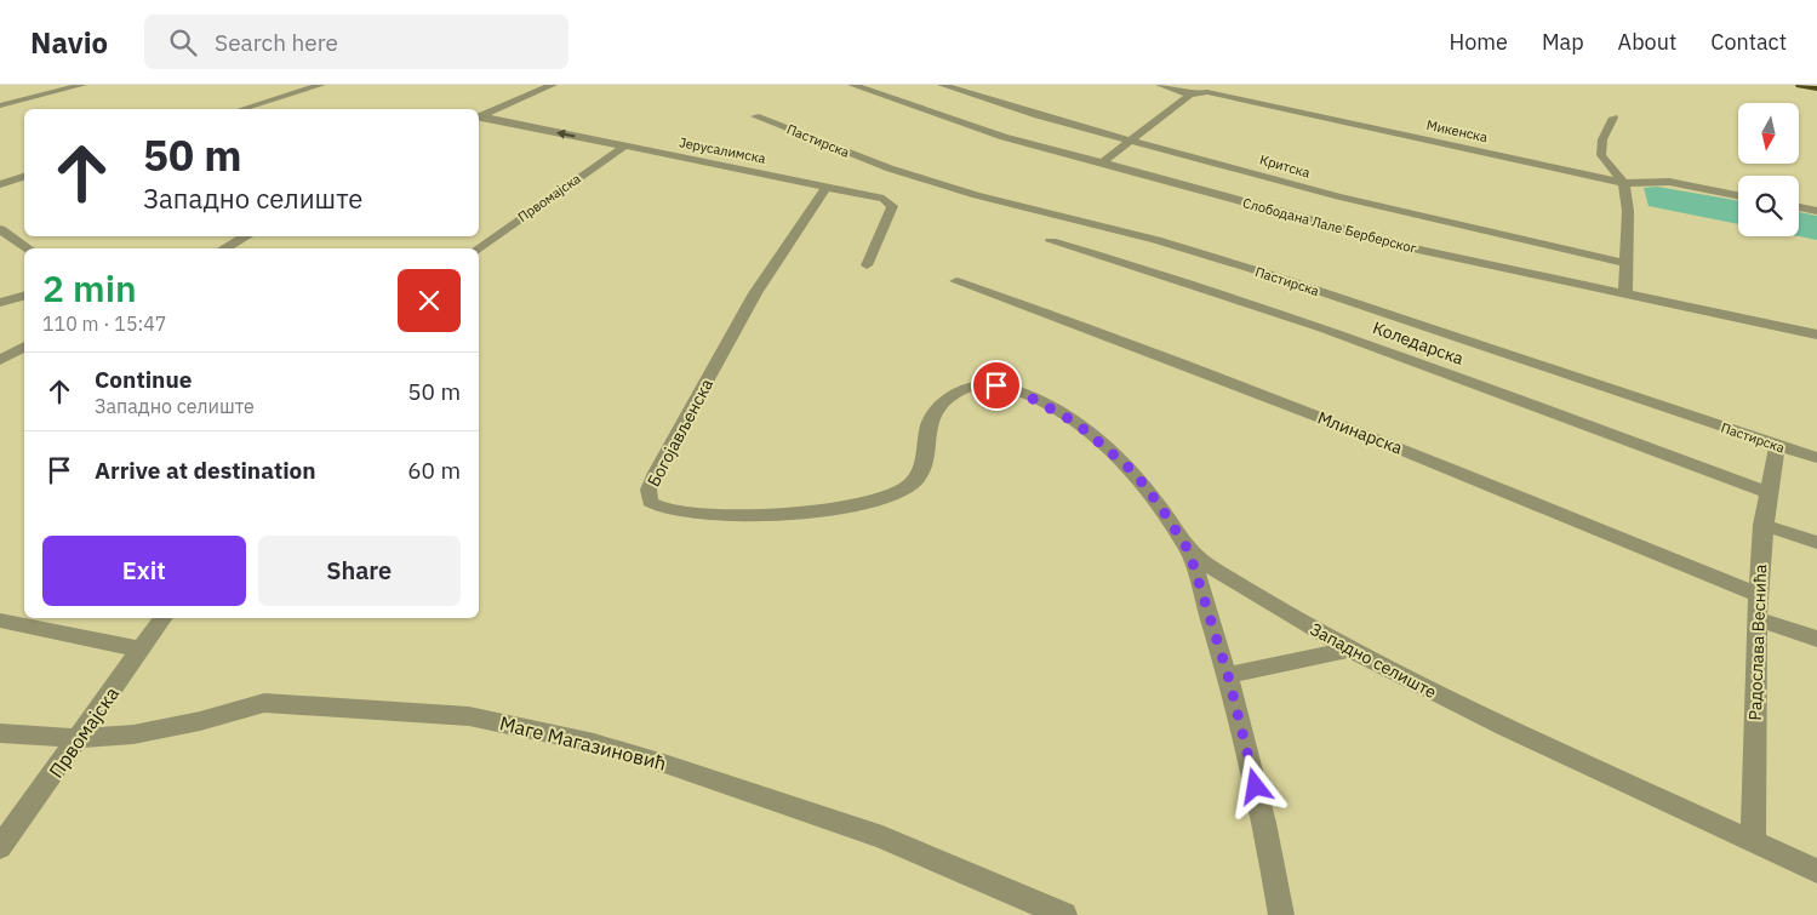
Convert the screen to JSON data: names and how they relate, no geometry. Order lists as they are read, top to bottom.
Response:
{
  "streets": {
    "street": [
      "Микенска",
      "Пастирска",
      "Јерусалимска",
      "Критска",
      "Првомајска",
      "Слободана Лале Берберског",
      "Коледарска",
      "Богојављенска",
      "Млинарска",
      "Радослава Веснића",
      "Западно селиште",
      "Маге Магазиновић"
    ]
  },
  "crossings": [
    ["Пастирска", "Радослава Веснића"],
    ["Јерусалимска", "Првомајска"],
    ["Јерусалимска", "Богојављенска"],
    ["Првомајска", "Маге Магазиновић"],
    ["Коледарска", "Радослава Веснића"],
    ["Богојављенска", "Западно селиште"],
    ["Млинарска", "Радослава Веснића"],
    ["Радослава Веснића", "Западно селиште"]
  ],
  "north": "bottom",
  "page": {
    "header": "Navio",
    "search": "Search here",
    "nav": [
      "Home",
      "Map",
      "About",
      "Contact"
    ],
    "turn": ["50 m", "Западно селиште"],
    "heading": ["2 min", "110 m · 15:47"],
    "list": [
      {
        "name": "Continue",
        "note": "Западно селиште",
        "value": "50 m"
      },
      {
        "name": "Arrive at destination",
        "value": "60 m"
      }
    ],
    "buttons": ["Exit", "Share"]
  }
}
